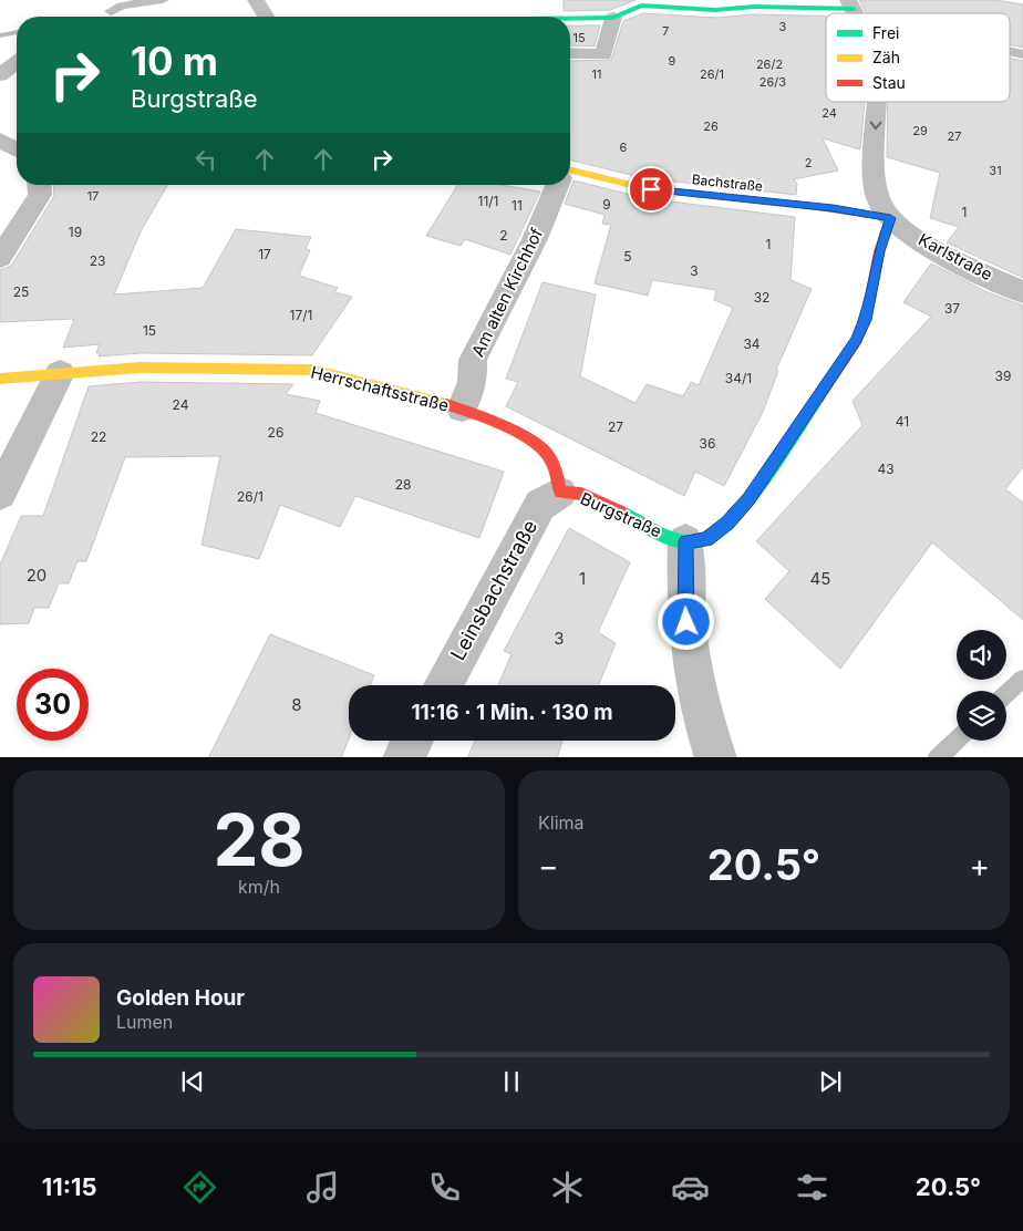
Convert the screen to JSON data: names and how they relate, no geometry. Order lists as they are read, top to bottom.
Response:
{
  "streets": {
    "street": [
      "Bachstraße",
      "Karlstraße",
      "Am alten Kirchhof",
      "Herrschaftsstraße",
      "Burgstraße",
      "Leinsbachstraße"
    ]
  },
  "crossings": [
    ["Bachstraße", "Karlstraße"],
    ["Am alten Kirchhof", "Herrschaftsstraße"],
    ["Herrschaftsstraße", "Burgstraße"],
    ["Herrschaftsstraße", "Leinsbachstraße"],
    ["Burgstraße", "Leinsbachstraße"]
  ],
  "house_numbers": [
    "3",
    "7",
    "15",
    "9",
    "26/2",
    "11",
    "26/1",
    "26/3",
    "24",
    "26",
    "29",
    "27",
    "6",
    "2",
    "31",
    "17",
    "11/1",
    "9",
    "11",
    "1",
    "19",
    "2",
    "1",
    "17",
    "5",
    "23",
    "3",
    "25",
    "32",
    "37",
    "17/1",
    "15",
    "34",
    "39",
    "34/1",
    "24",
    "41",
    "27",
    "26",
    "22",
    "36",
    "43",
    "28",
    "26/1",
    "20",
    "1",
    "45",
    "3",
    "8"
  ],
  "legend": ["Frei", "Zäh", "Stau"],
  "page": {
    "turn": ["10 m", "Burgstraße"],
    "limit": "30",
    "trip": "11:16 · 1 Min. · 130 m",
    "tile": [
      ["28", "km/h"],
      "Klima"
    ],
    "heat": ["−", "20.5°", "+"],
    "song": ["Golden Hour", "Lumen"],
    "tabs": ["11:15", "20.5°"]
  }
}
